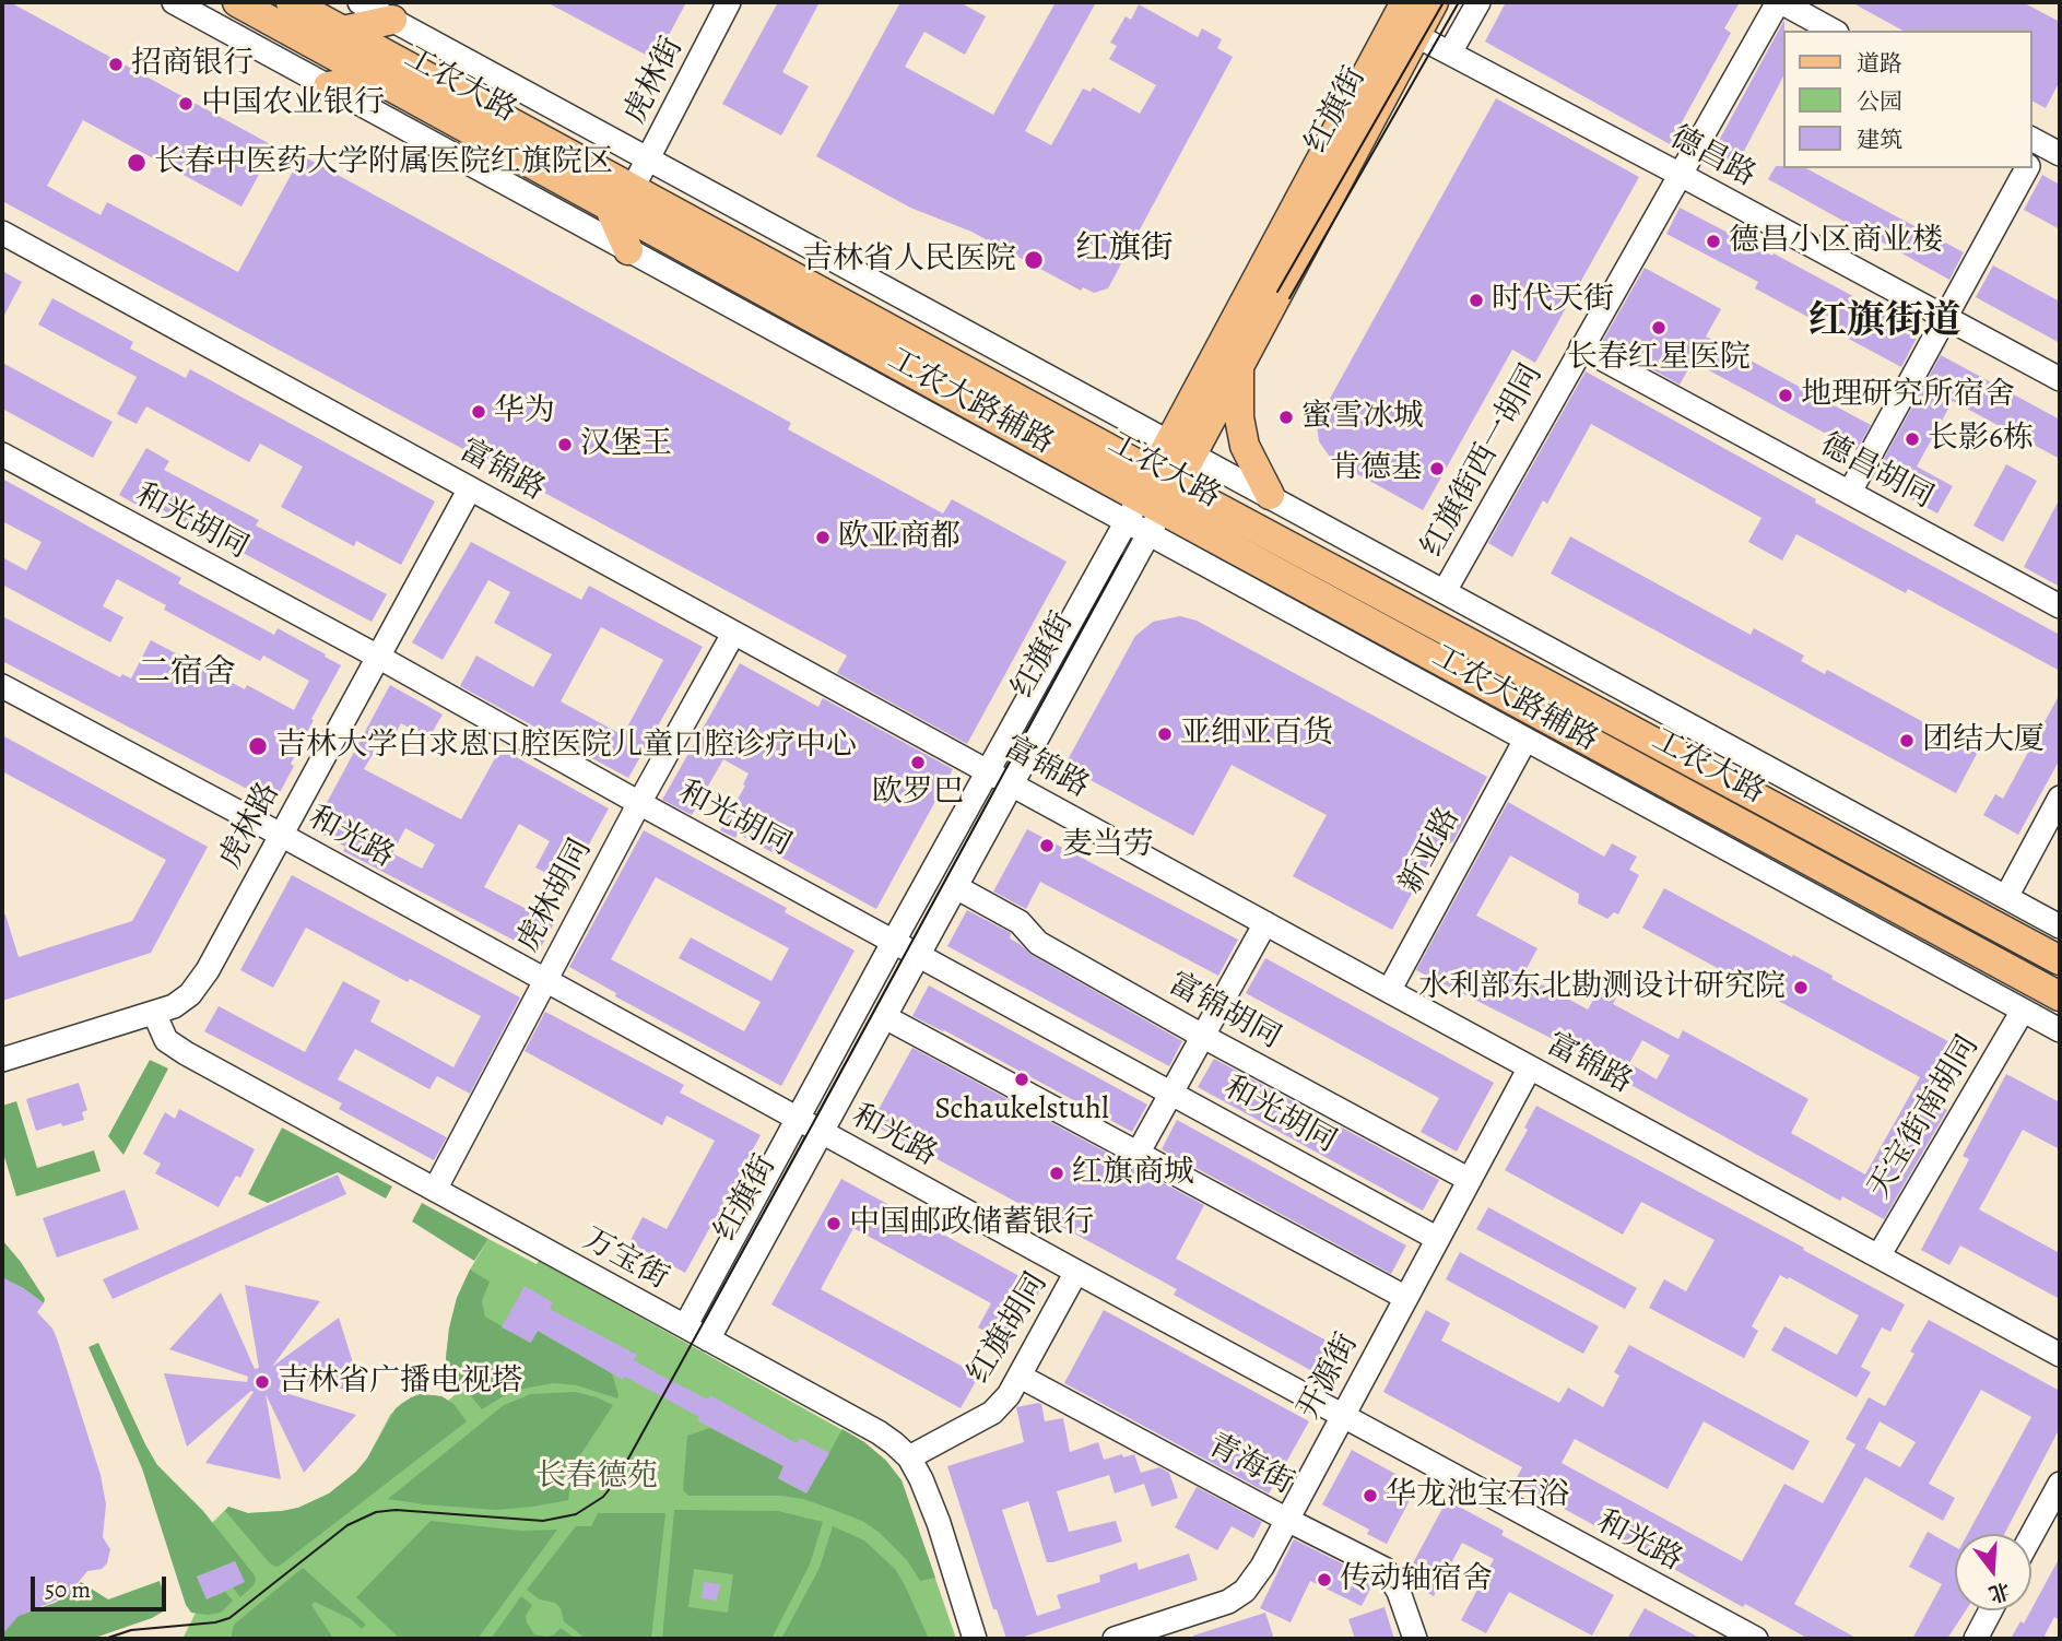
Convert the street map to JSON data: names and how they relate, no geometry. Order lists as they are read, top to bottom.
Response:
{
  "streets": {
    "main road": ["工农大路", "红旗街"],
    "street": [
      "虎林街",
      "德昌路",
      "工农大路辅路",
      "红旗街西一胡同",
      "富锦路",
      "德昌胡同",
      "和光胡同",
      "虎林路",
      "和光路",
      "新亚路",
      "虎林胡同",
      "富锦胡同",
      "天宝街南胡同",
      "万宝街",
      "红旗胡同",
      "开源街",
      "青海街"
    ]
  },
  "crossings": [
    ["虎林街", "工农大路"],
    ["虎林街", "工农大路辅路"],
    ["工农大路", "红旗街"],
    ["工农大路", "工农大路辅路"],
    ["红旗街", "德昌路"],
    ["红旗街", "工农大路辅路"],
    ["红旗街", "富锦路"],
    ["红旗街", "和光胡同"],
    ["红旗街", "和光路"],
    ["红旗街", "富锦胡同"],
    ["红旗街", "万宝街"],
    ["德昌路", "红旗街西一胡同"],
    ["工农大路辅路", "红旗街西一胡同"],
    ["工农大路辅路", "新亚路"],
    ["工农大路辅路", "天宝街南胡同"],
    ["红旗街西一胡同", "德昌胡同"],
    ["富锦路", "虎林路"],
    ["富锦路", "新亚路"],
    ["富锦路", "虎林胡同"],
    ["富锦路", "天宝街南胡同"],
    ["富锦路", "开源街"],
    ["和光胡同", "虎林路"],
    ["和光胡同", "虎林胡同"],
    ["和光胡同", "开源街"],
    ["虎林路", "和光路"],
    ["虎林路", "万宝街"],
    ["和光路", "虎林胡同"],
    ["和光路", "红旗胡同"],
    ["和光路", "开源街"],
    ["虎林胡同", "万宝街"],
    ["富锦胡同", "开源街"],
    ["万宝街", "红旗胡同"],
    ["红旗胡同", "青海街"],
    ["开源街", "青海街"]
  ],
  "districts": ["红旗街", "红旗街道", "二宿舍"],
  "parks": ["长春德苑"],
  "places": [
    "招商银行",
    "中国农业银行",
    "长春中医药大学附属医院红旗院区",
    "德昌小区商业楼",
    "吉林省人民医院",
    "时代天街",
    "长春红星医院",
    "地理研究所宿舍",
    "华为",
    "蜜雪冰城",
    "长影6栋",
    "汉堡王",
    "肯德基",
    "欧亚商都",
    "亚细亚百货",
    "团结大厦",
    "吉林大学白求恩口腔医院儿童口腔诊疗中心",
    "欧罗巴",
    "麦当劳",
    "水利部东北勘测设计研究院",
    "Schaukelstuhl",
    "红旗商城",
    "中国邮政储蓄银行",
    "吉林省广播电视塔",
    "华龙池宝石浴",
    "传动轴宿舍"
  ],
  "legend": ["道路", "公园", "建筑"],
  "scale_bar": "50 m",
  "north": "bottom"
}
